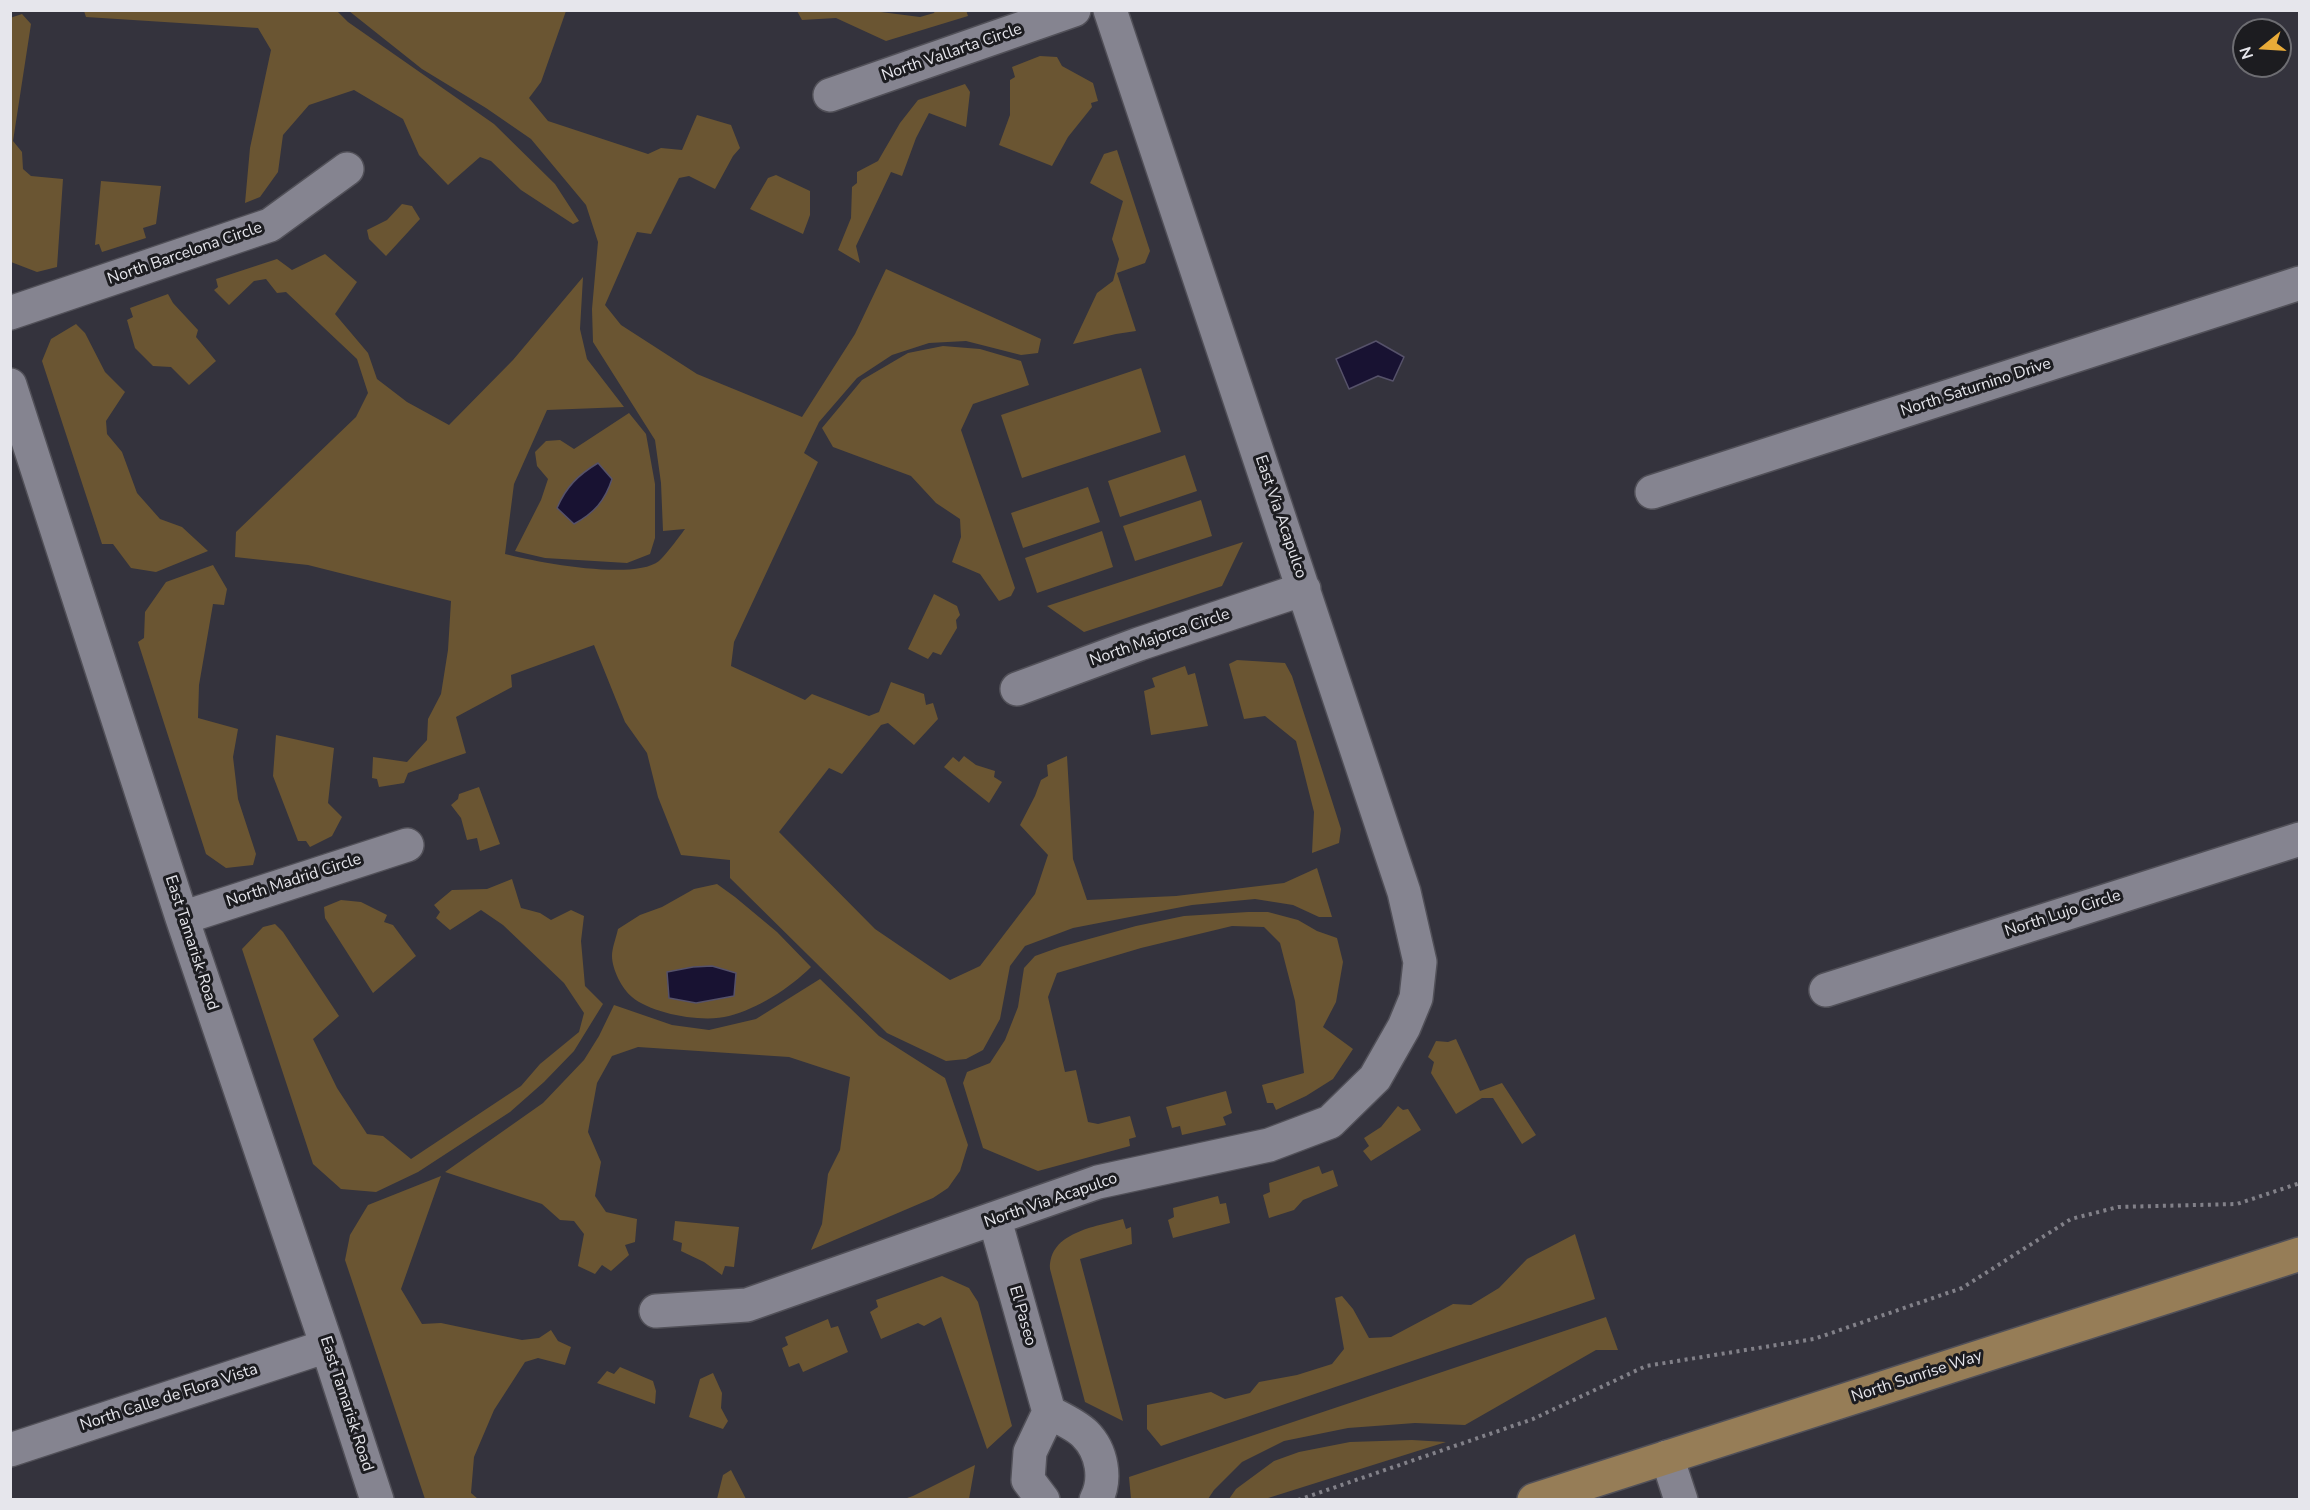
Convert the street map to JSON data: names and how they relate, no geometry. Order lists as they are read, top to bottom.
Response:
{
  "streets": {
    "main road": ["North Sunrise Way"],
    "street": [
      "North Vallarta Circle",
      "North Barcelona Circle",
      "North Saturnino Drive",
      "East Via Acapulco",
      "North Majorca Circle",
      "North Madrid Circle",
      "North Lujo Circle",
      "East Tamarisk Road",
      "North Via Acapulco",
      "El Paseo",
      "North Calle de Flora Vista"
    ]
  },
  "crossings": [
    ["East Via Acapulco", "North Majorca Circle"],
    ["East Via Acapulco", "North Via Acapulco"],
    ["North Madrid Circle", "East Tamarisk Road"],
    ["East Tamarisk Road", "North Calle de Flora Vista"],
    ["North Via Acapulco", "El Paseo"]
  ],
  "north": "left"
}
